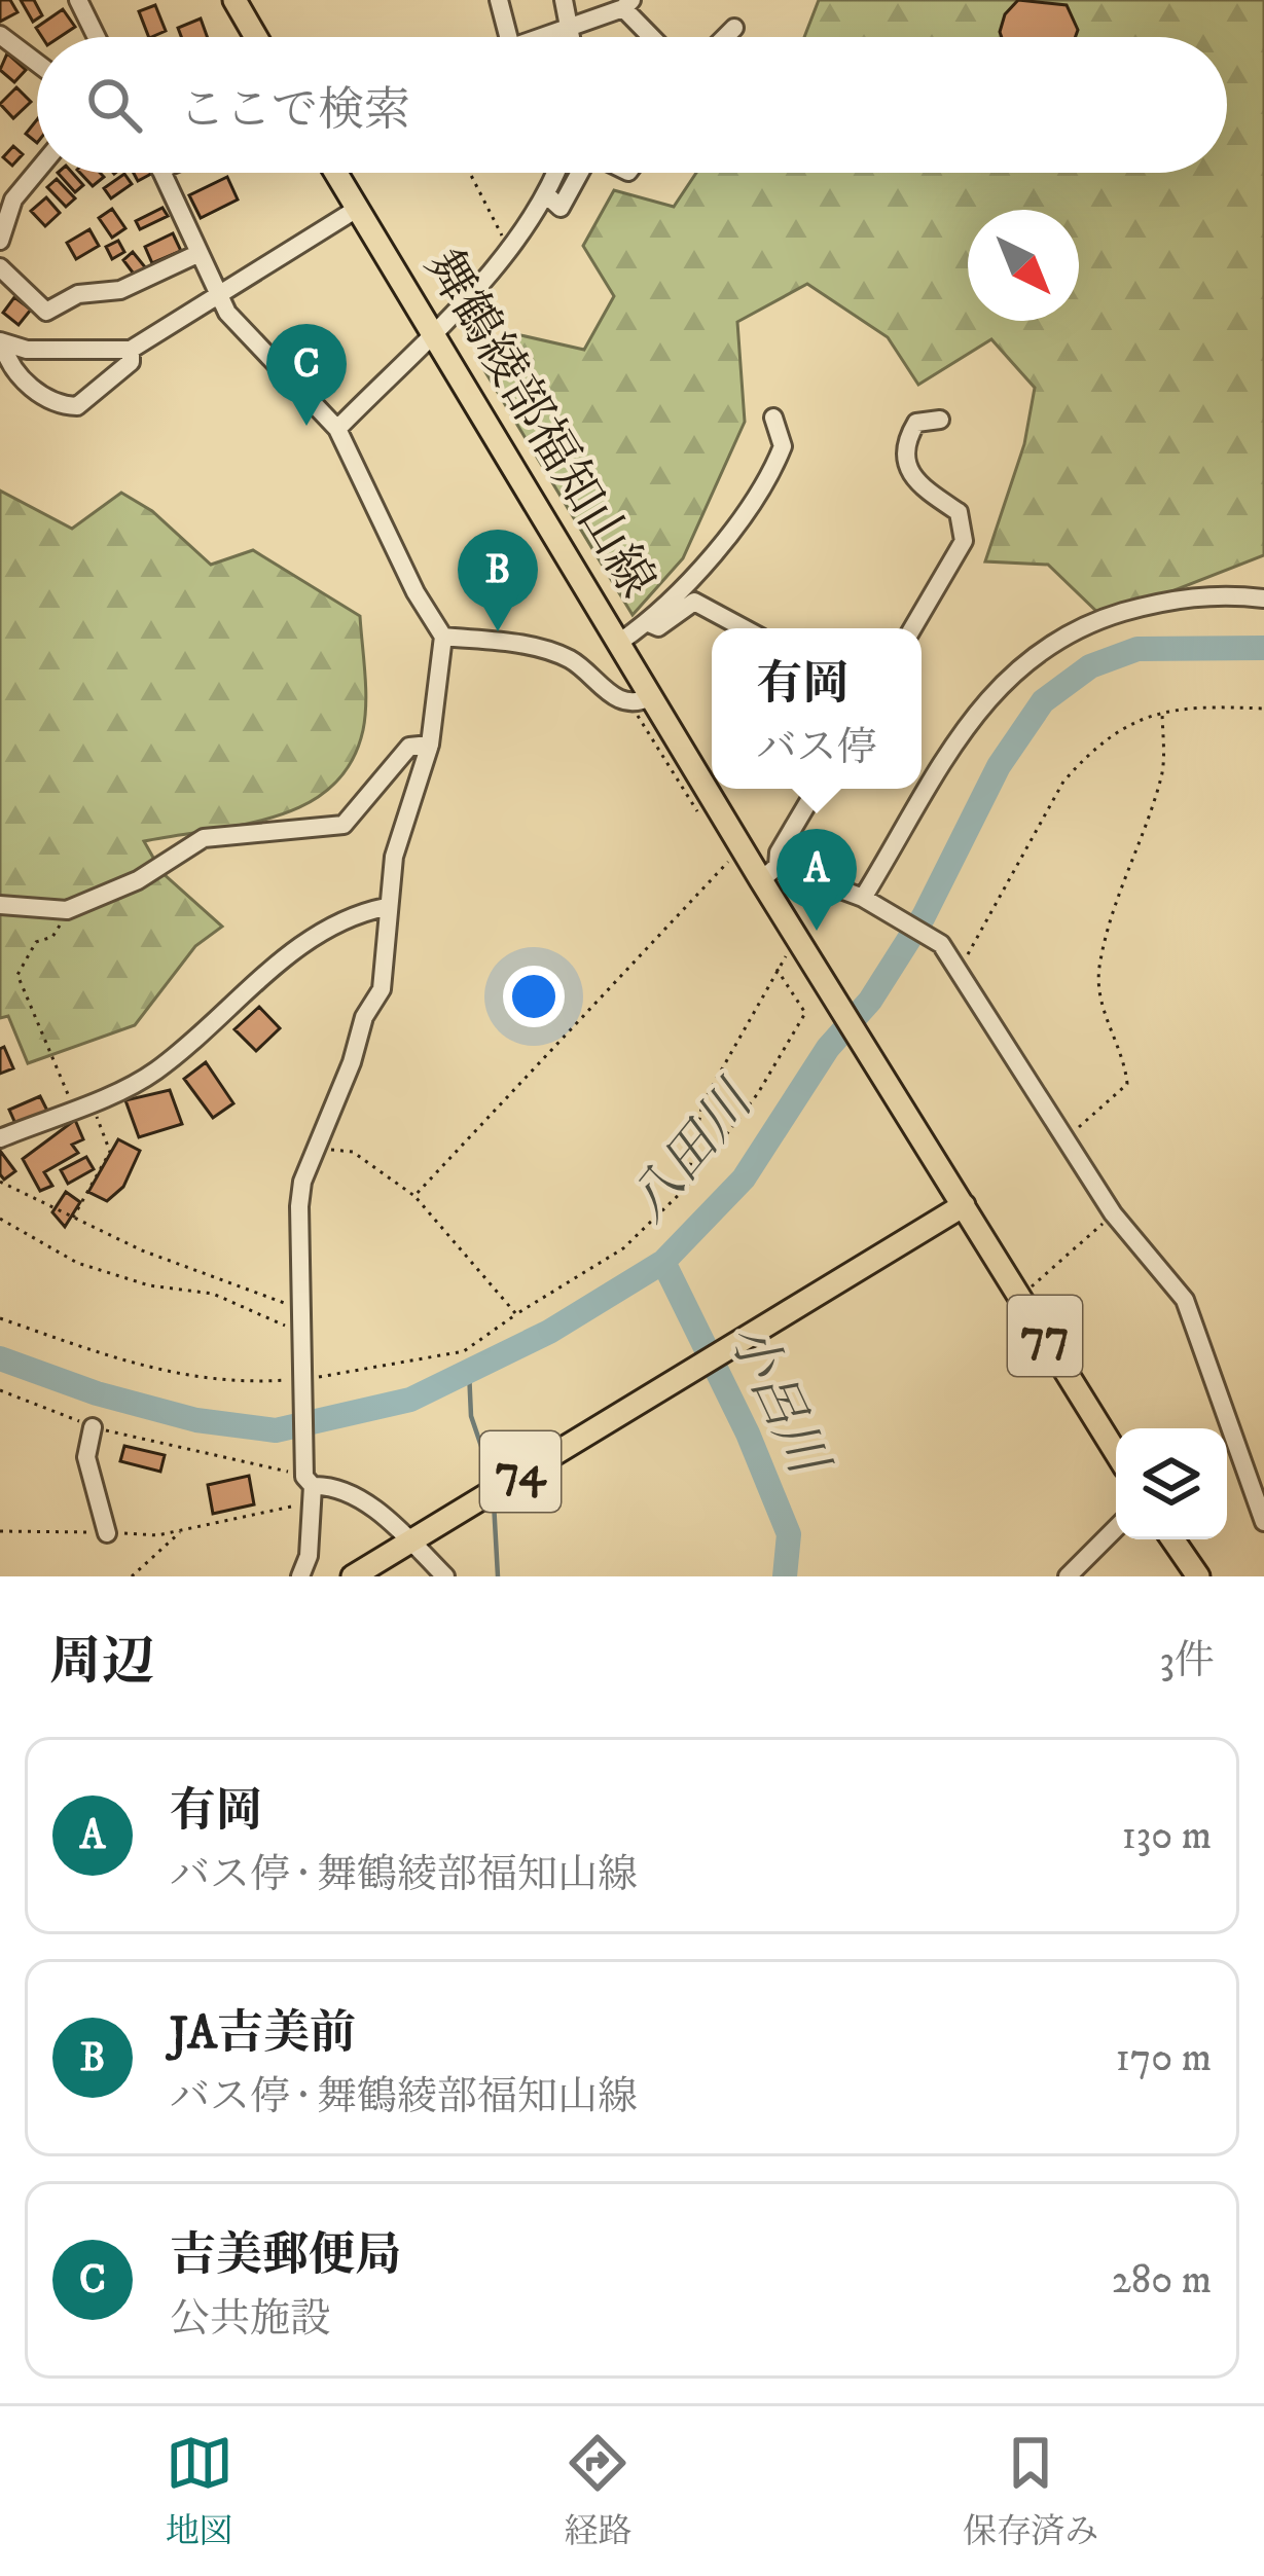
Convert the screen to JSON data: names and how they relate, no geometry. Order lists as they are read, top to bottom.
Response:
{
  "streets": {
    "main road": ["舞鶴綾部福知山線", "77", "74"]
  },
  "crossings": [
    ["舞鶴綾部福知山線", "77"],
    ["舞鶴綾部福知山線", "74"],
    ["77", "74"]
  ],
  "water": ["八田川", "小呂川"],
  "north": "bottom right",
  "page": {
    "search": "ここで検索",
    "pins": ["C", "B", "A"],
    "popup": ["有岡", "バス停"],
    "heading": ["周辺", "3件"],
    "list": [
      {
        "mark": "A",
        "name": "有岡",
        "note": "バス停 · 舞鶴綾部福知山線",
        "value": "130 m"
      },
      {
        "mark": "B",
        "name": "JA吉美前",
        "note": "バス停 · 舞鶴綾部福知山線",
        "value": "170 m"
      },
      {
        "mark": "C",
        "name": "吉美郵便局",
        "note": "公共施設",
        "value": "280 m"
      }
    ],
    "nav": ["地図", "経路", "保存済み"]
  }
}
